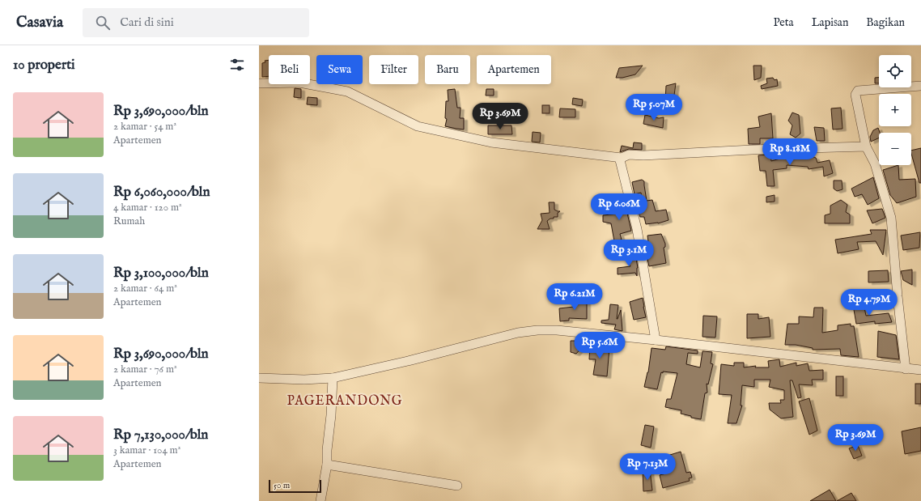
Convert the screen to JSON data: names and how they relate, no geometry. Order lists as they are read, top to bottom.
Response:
{
  "districts": ["PAGERANDONG"],
  "scale_bar": "50 m",
  "page": {
    "header": "Casavia",
    "search": "Cari di sini",
    "nav": ["Peta", "Lapisan", "Bagikan"],
    "heading": "10 properti",
    "map_buttons": ["+", "−"],
    "chip": [
      "Beli",
      "Sewa",
      "Filter",
      "Baru",
      "Apartemen"
    ],
    "list": [
      {
        "name": "Rp 3,690,000/bln",
        "note": "2 kamar · 54 m² · Apartemen"
      },
      {
        "name": "Rp 6,060,000/bln",
        "note": "4 kamar · 120 m² · Rumah"
      },
      {
        "name": "Rp 3,100,000/bln",
        "note": "2 kamar · 64 m² · Apartemen"
      },
      {
        "name": "Rp 3,690,000/bln",
        "note": "2 kamar · 76 m² · Apartemen"
      },
      {
        "name": "Rp 7,130,000/bln",
        "note": "3 kamar · 104 m² · Apartemen"
      }
    ],
    "price": [
      "Rp 5.07M",
      "Rp 3.69M",
      "Rp 8.18M",
      "Rp 6.06M",
      "Rp 3.1M",
      "Rp 6.21M",
      "Rp 4.79M",
      "Rp 5.6M",
      "Rp 3.69M",
      "Rp 7.13M"
    ],
    "scale": "50 m"
  }
}
